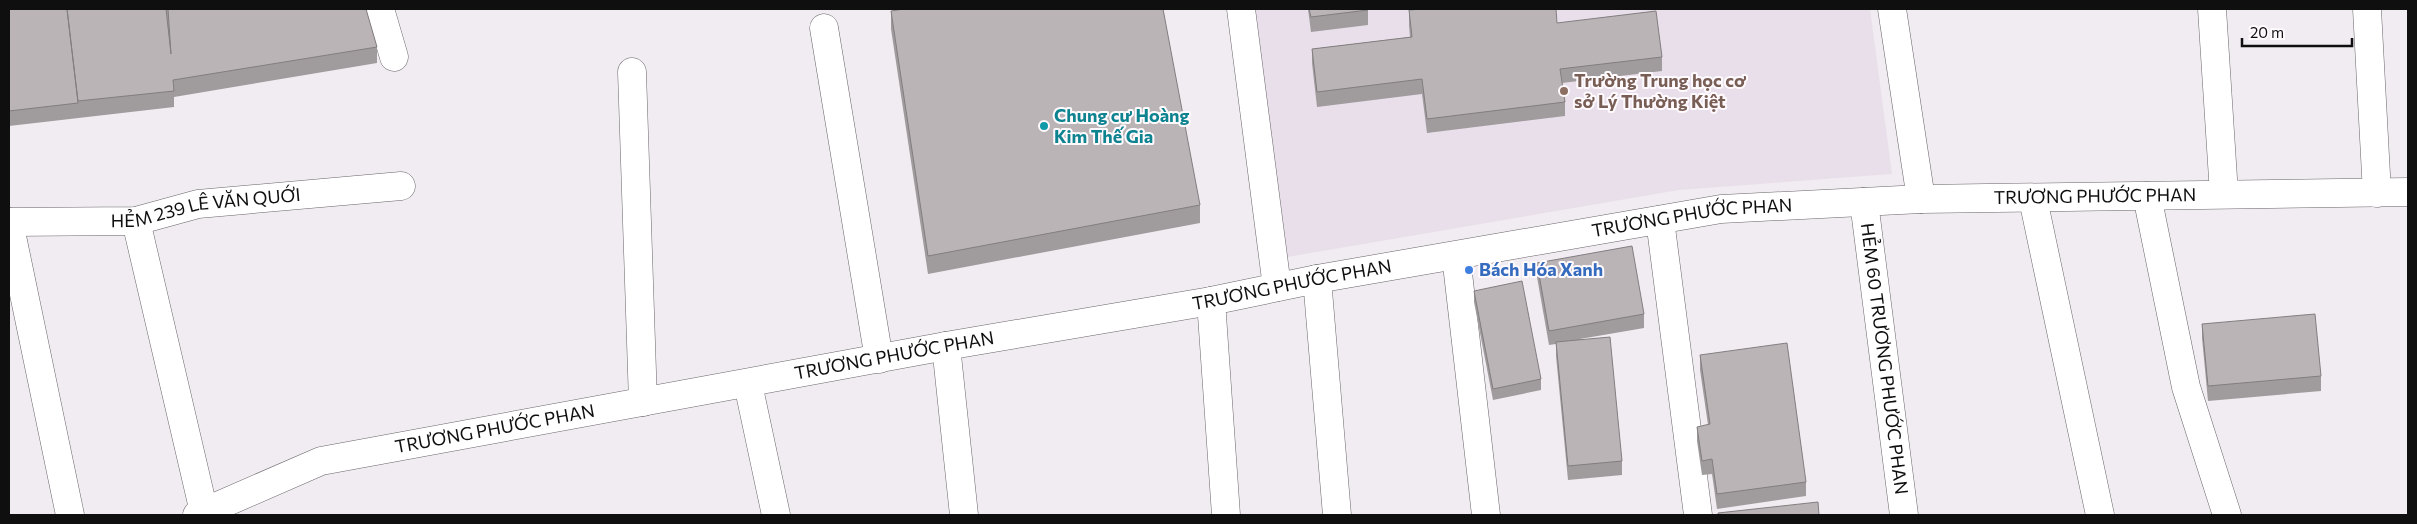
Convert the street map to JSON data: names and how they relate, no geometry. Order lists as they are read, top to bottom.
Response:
{
  "streets": {
    "street": ["TRƯƠNG PHƯỚC PHAN", "HẺM 239 LÊ VĂN QUỚI", "HẺM 60 TRƯƠNG PHƯỚC PHAN"]
  },
  "crossings": [
    ["TRƯƠNG PHƯỚC PHAN", "HẺM 60 TRƯƠNG PHƯỚC PHAN"]
  ],
  "places": ["Trường Trung học cơ sở Lý Thường Kiệt", "Chung cư Hoàng Kim Thế Gia", "Bách Hóa Xanh"],
  "scale_bar": "20 m"
}
